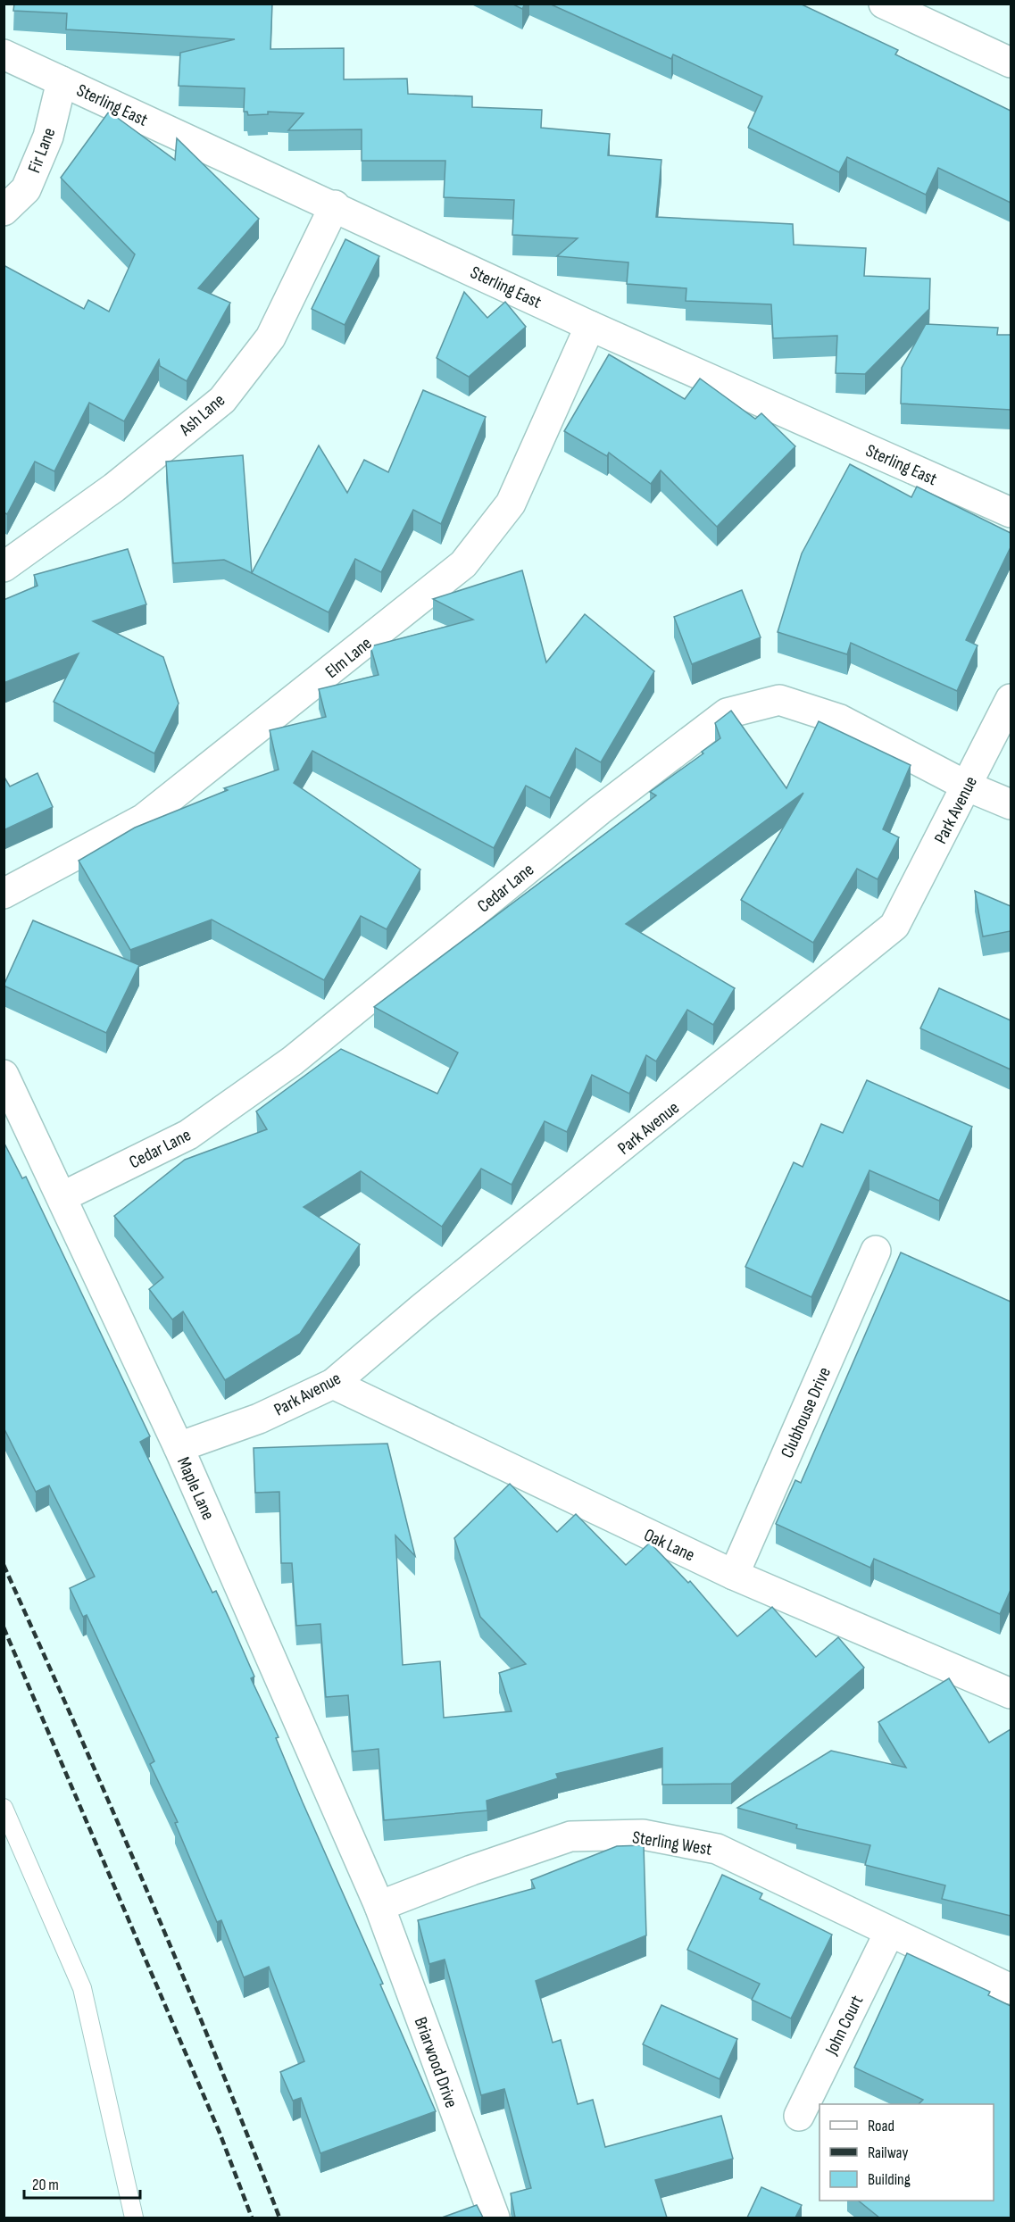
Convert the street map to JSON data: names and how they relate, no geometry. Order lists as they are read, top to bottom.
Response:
{
  "streets": {
    "street": [
      "Sterling East",
      "Fir Lane",
      "Ash Lane",
      "Elm Lane",
      "Park Avenue",
      "Cedar Lane",
      "Clubhouse Drive",
      "Maple Lane",
      "Oak Lane",
      "Sterling West",
      "John Court",
      "Briarwood Drive"
    ]
  },
  "crossings": [
    ["Sterling East", "Fir Lane"],
    ["Sterling East", "Ash Lane"],
    ["Sterling East", "Elm Lane"],
    ["Park Avenue", "Cedar Lane"],
    ["Park Avenue", "Maple Lane"],
    ["Park Avenue", "Oak Lane"],
    ["Cedar Lane", "Maple Lane"],
    ["Clubhouse Drive", "Oak Lane"],
    ["Maple Lane", "Sterling West"],
    ["Maple Lane", "Briarwood Drive"],
    ["Sterling West", "John Court"],
    ["Sterling West", "Briarwood Drive"]
  ],
  "legend": ["Road", "Railway", "Building"],
  "scale_bar": "20 m"
}
